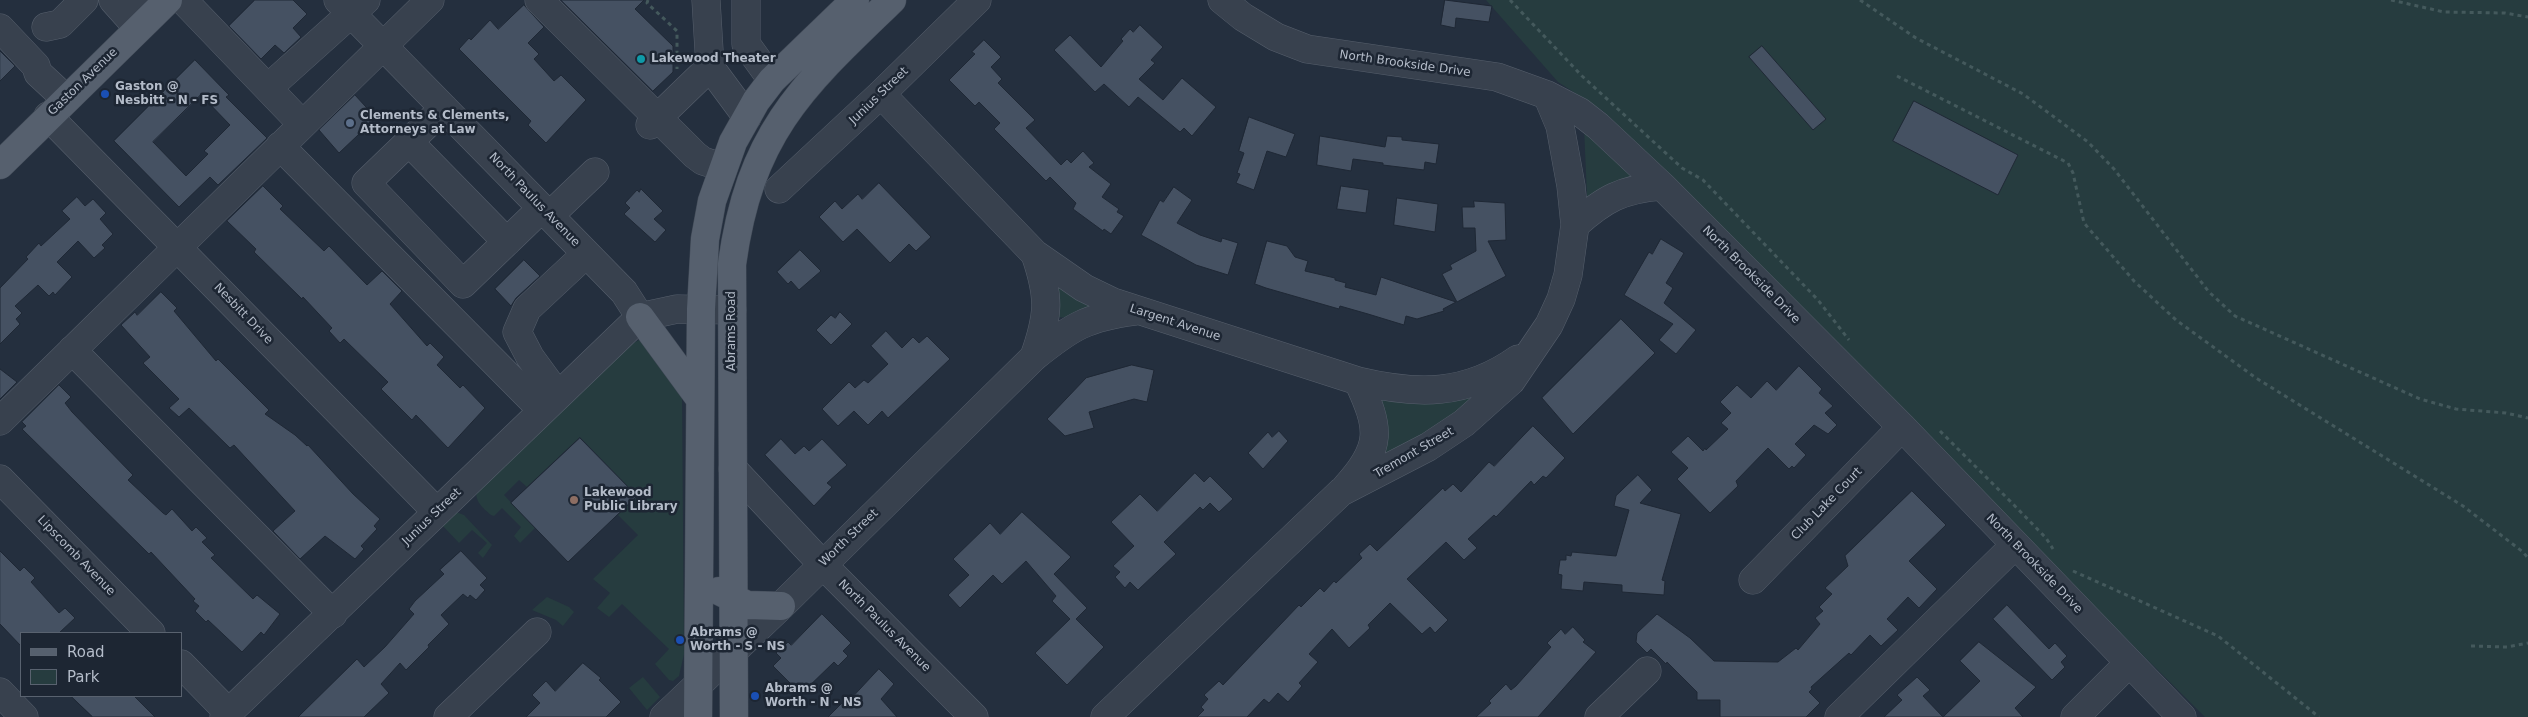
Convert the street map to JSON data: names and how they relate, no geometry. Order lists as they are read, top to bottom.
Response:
{
  "streets": {
    "main road": ["Gaston Avenue", "Abrams Road"],
    "street": [
      "North Brookside Drive",
      "Junius Street",
      "North Paulus Avenue",
      "Nesbitt Drive",
      "Largent Avenue",
      "Tremont Street",
      "Club Lake Court",
      "Worth Street",
      "Lipscomb Avenue"
    ]
  },
  "crossings": [
    ["North Brookside Drive", "Tremont Street"],
    ["North Brookside Drive", "Club Lake Court"],
    ["Gaston Avenue", "Nesbitt Drive"],
    ["Junius Street", "North Paulus Avenue"],
    ["Junius Street", "Nesbitt Drive"],
    ["Junius Street", "Largent Avenue"],
    ["North Paulus Avenue", "Abrams Road"],
    ["North Paulus Avenue", "Worth Street"],
    ["Largent Avenue", "Tremont Street"],
    ["Largent Avenue", "Worth Street"],
    ["Abrams Road", "Worth Street"]
  ],
  "places": [
    "Lakewood Theater",
    "Gaston @ Nesbitt - N - FS",
    "Clements & Clements, Attorneys at Law",
    "Lakewood Public Library",
    "Abrams @ Worth - S - NS",
    "Abrams @ Worth - N - NS"
  ],
  "legend": ["Road", "Park"]
}
